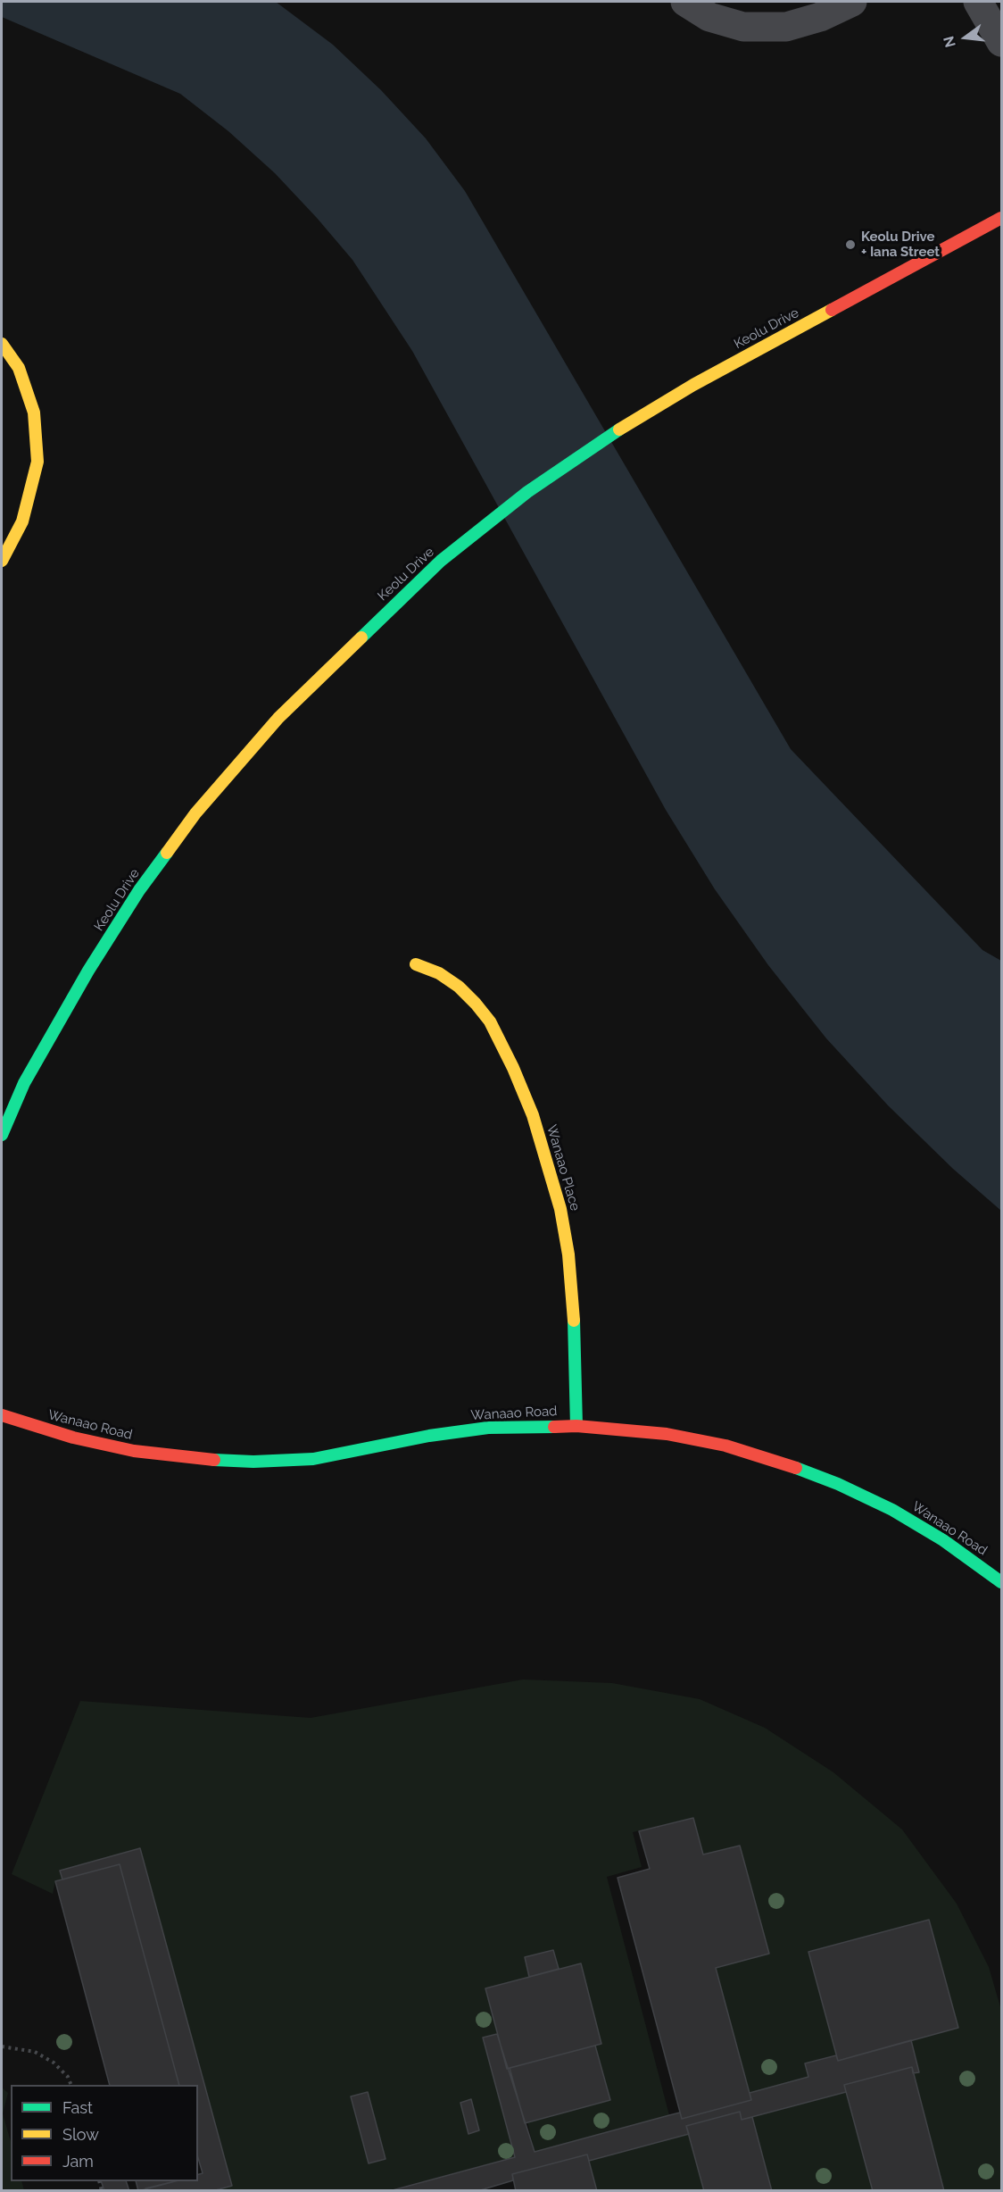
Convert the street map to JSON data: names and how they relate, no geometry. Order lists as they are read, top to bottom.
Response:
{
  "streets": {
    "street": ["Keolu Drive", "Wanaao Place", "Wanaao Road"]
  },
  "crossings": [
    ["Wanaao Place", "Wanaao Road"]
  ],
  "places": ["Keolu Drive + Iana Street"],
  "legend": ["Fast", "Slow", "Jam"],
  "north": "left"
}
